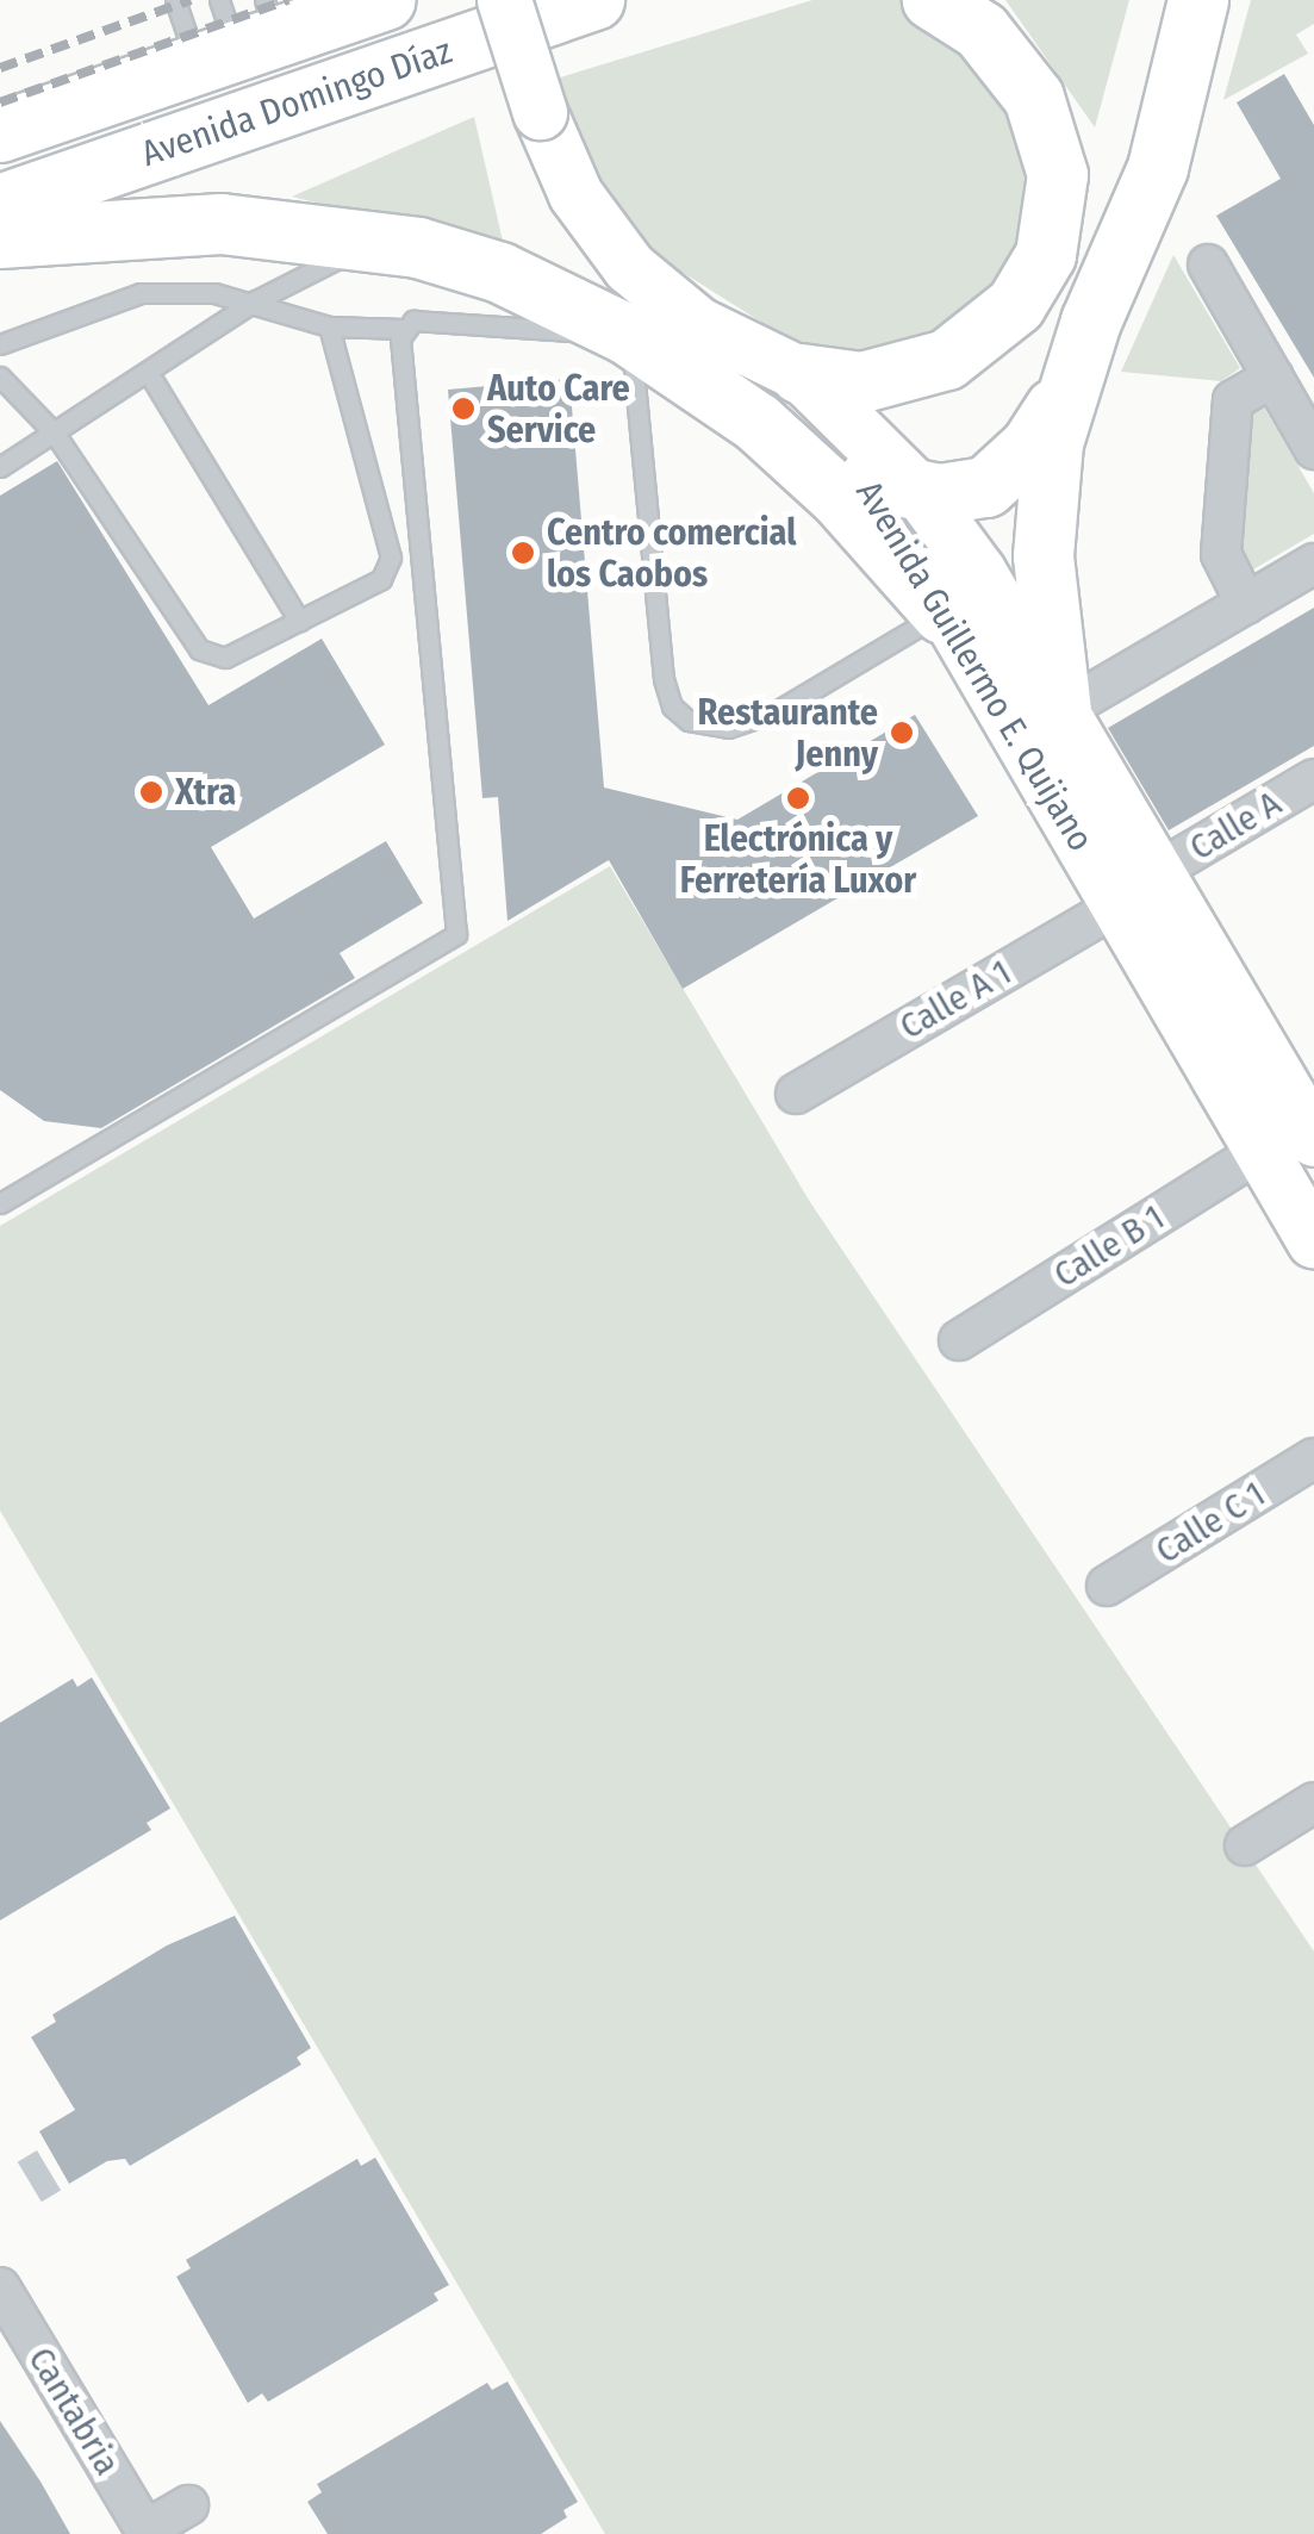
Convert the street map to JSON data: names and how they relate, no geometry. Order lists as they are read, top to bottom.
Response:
{
  "streets": {
    "main road": ["Avenida Domingo Díaz"],
    "street": [
      "Avenida Guillermo E. Quijano",
      "Calle A",
      "Calle A 1",
      "Calle B 1",
      "Calle C 1",
      "Cantabria"
    ]
  },
  "crossings": [
    ["Avenida Guillermo E. Quijano", "Calle A"],
    ["Avenida Guillermo E. Quijano", "Calle A 1"],
    ["Avenida Guillermo E. Quijano", "Calle B 1"]
  ],
  "places": [
    "Auto Care Service",
    "Centro comercial los Caobos",
    "Restaurante Jenny",
    "Xtra",
    "Electrónica y Ferretería Luxor"
  ]
}
